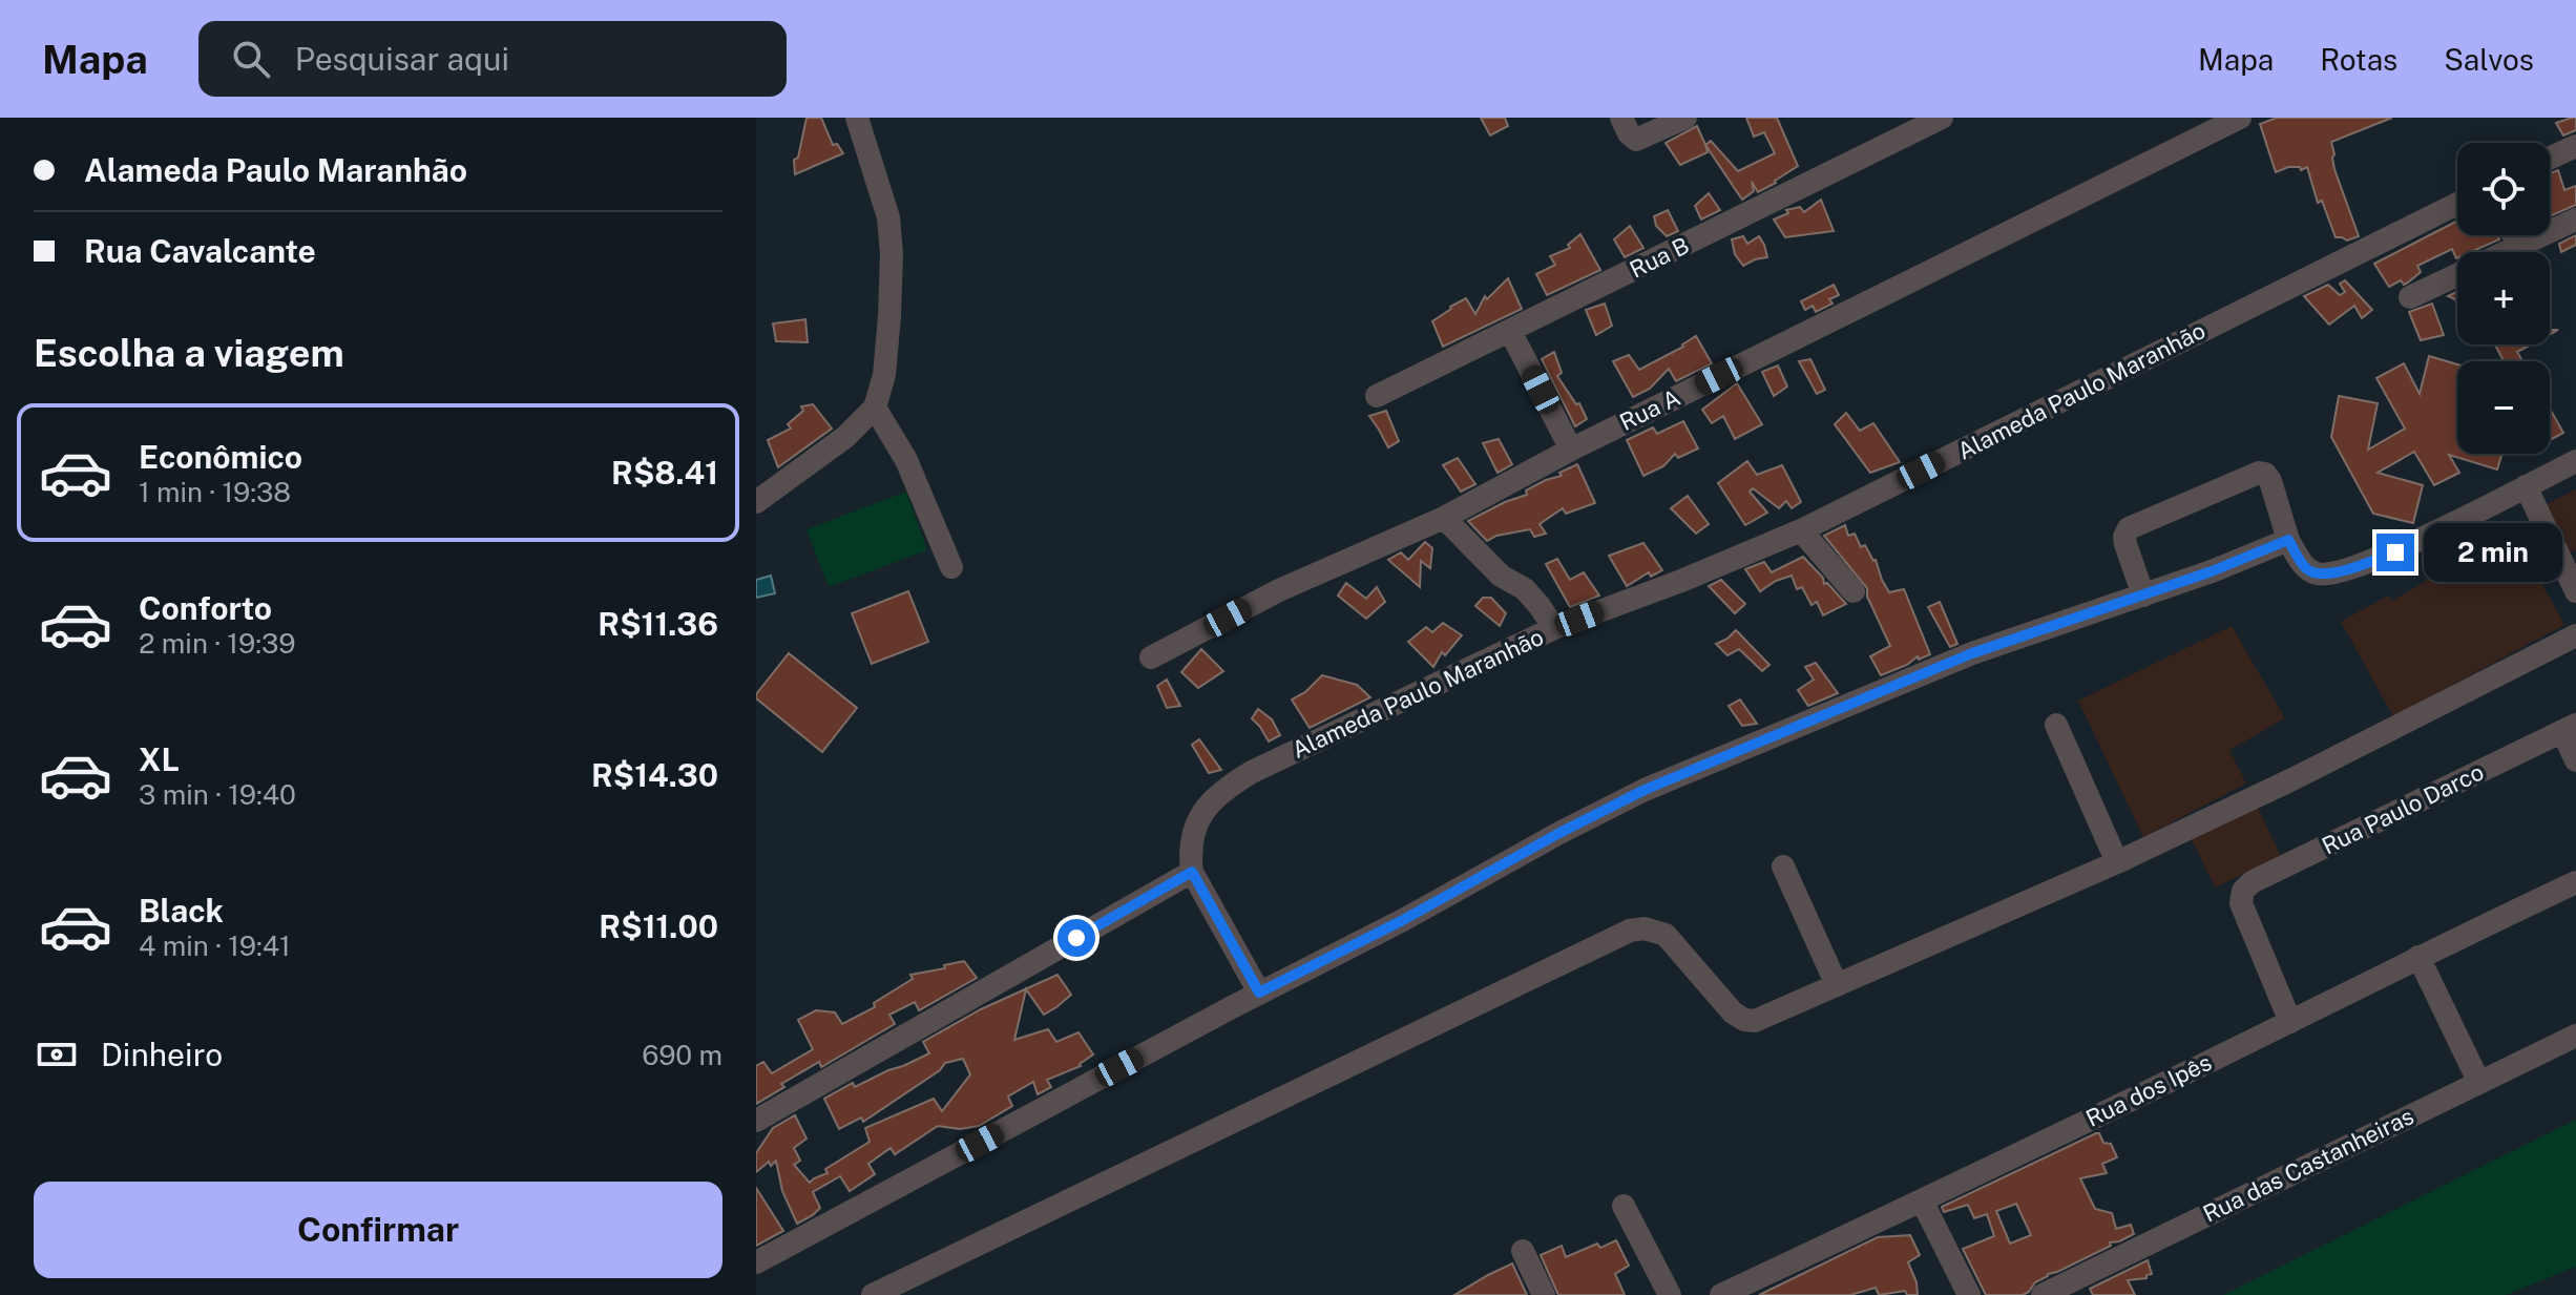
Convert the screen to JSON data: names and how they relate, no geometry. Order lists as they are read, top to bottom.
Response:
{
  "streets": {
    "street": [
      "Rua B",
      "Alameda Paulo Maranhão",
      "Rua A",
      "Rua Paulo Darco",
      "Rua dos Ipês",
      "Rua das Castanheiras"
    ]
  },
  "crossings": [
    ["Rua Paulo Darco", "Rua dos Ipês"]
  ],
  "page": {
    "header": "Mapa",
    "search": "Pesquisar aqui",
    "nav": ["Mapa", "Rotas", "Salvos"],
    "banner": ["Alameda Paulo Maranhão", "Rua Cavalcante"],
    "map_buttons": ["+", "−"],
    "heading": "Escolha a viagem",
    "list": [
      {
        "name": "Econômico",
        "note": "1 min · 19:38",
        "value": "R$8.41"
      },
      {
        "name": "Conforto",
        "note": "2 min · 19:39",
        "value": "R$11.36"
      },
      {
        "name": "XL",
        "note": "3 min · 19:40",
        "value": "R$14.30"
      },
      {
        "name": "Black",
        "note": "4 min · 19:41",
        "value": "R$11.00"
      }
    ],
    "bubble": "2 min",
    "pay": ["Dinheiro", "690 m"],
    "buttons": "Confirmar"
  }
}
